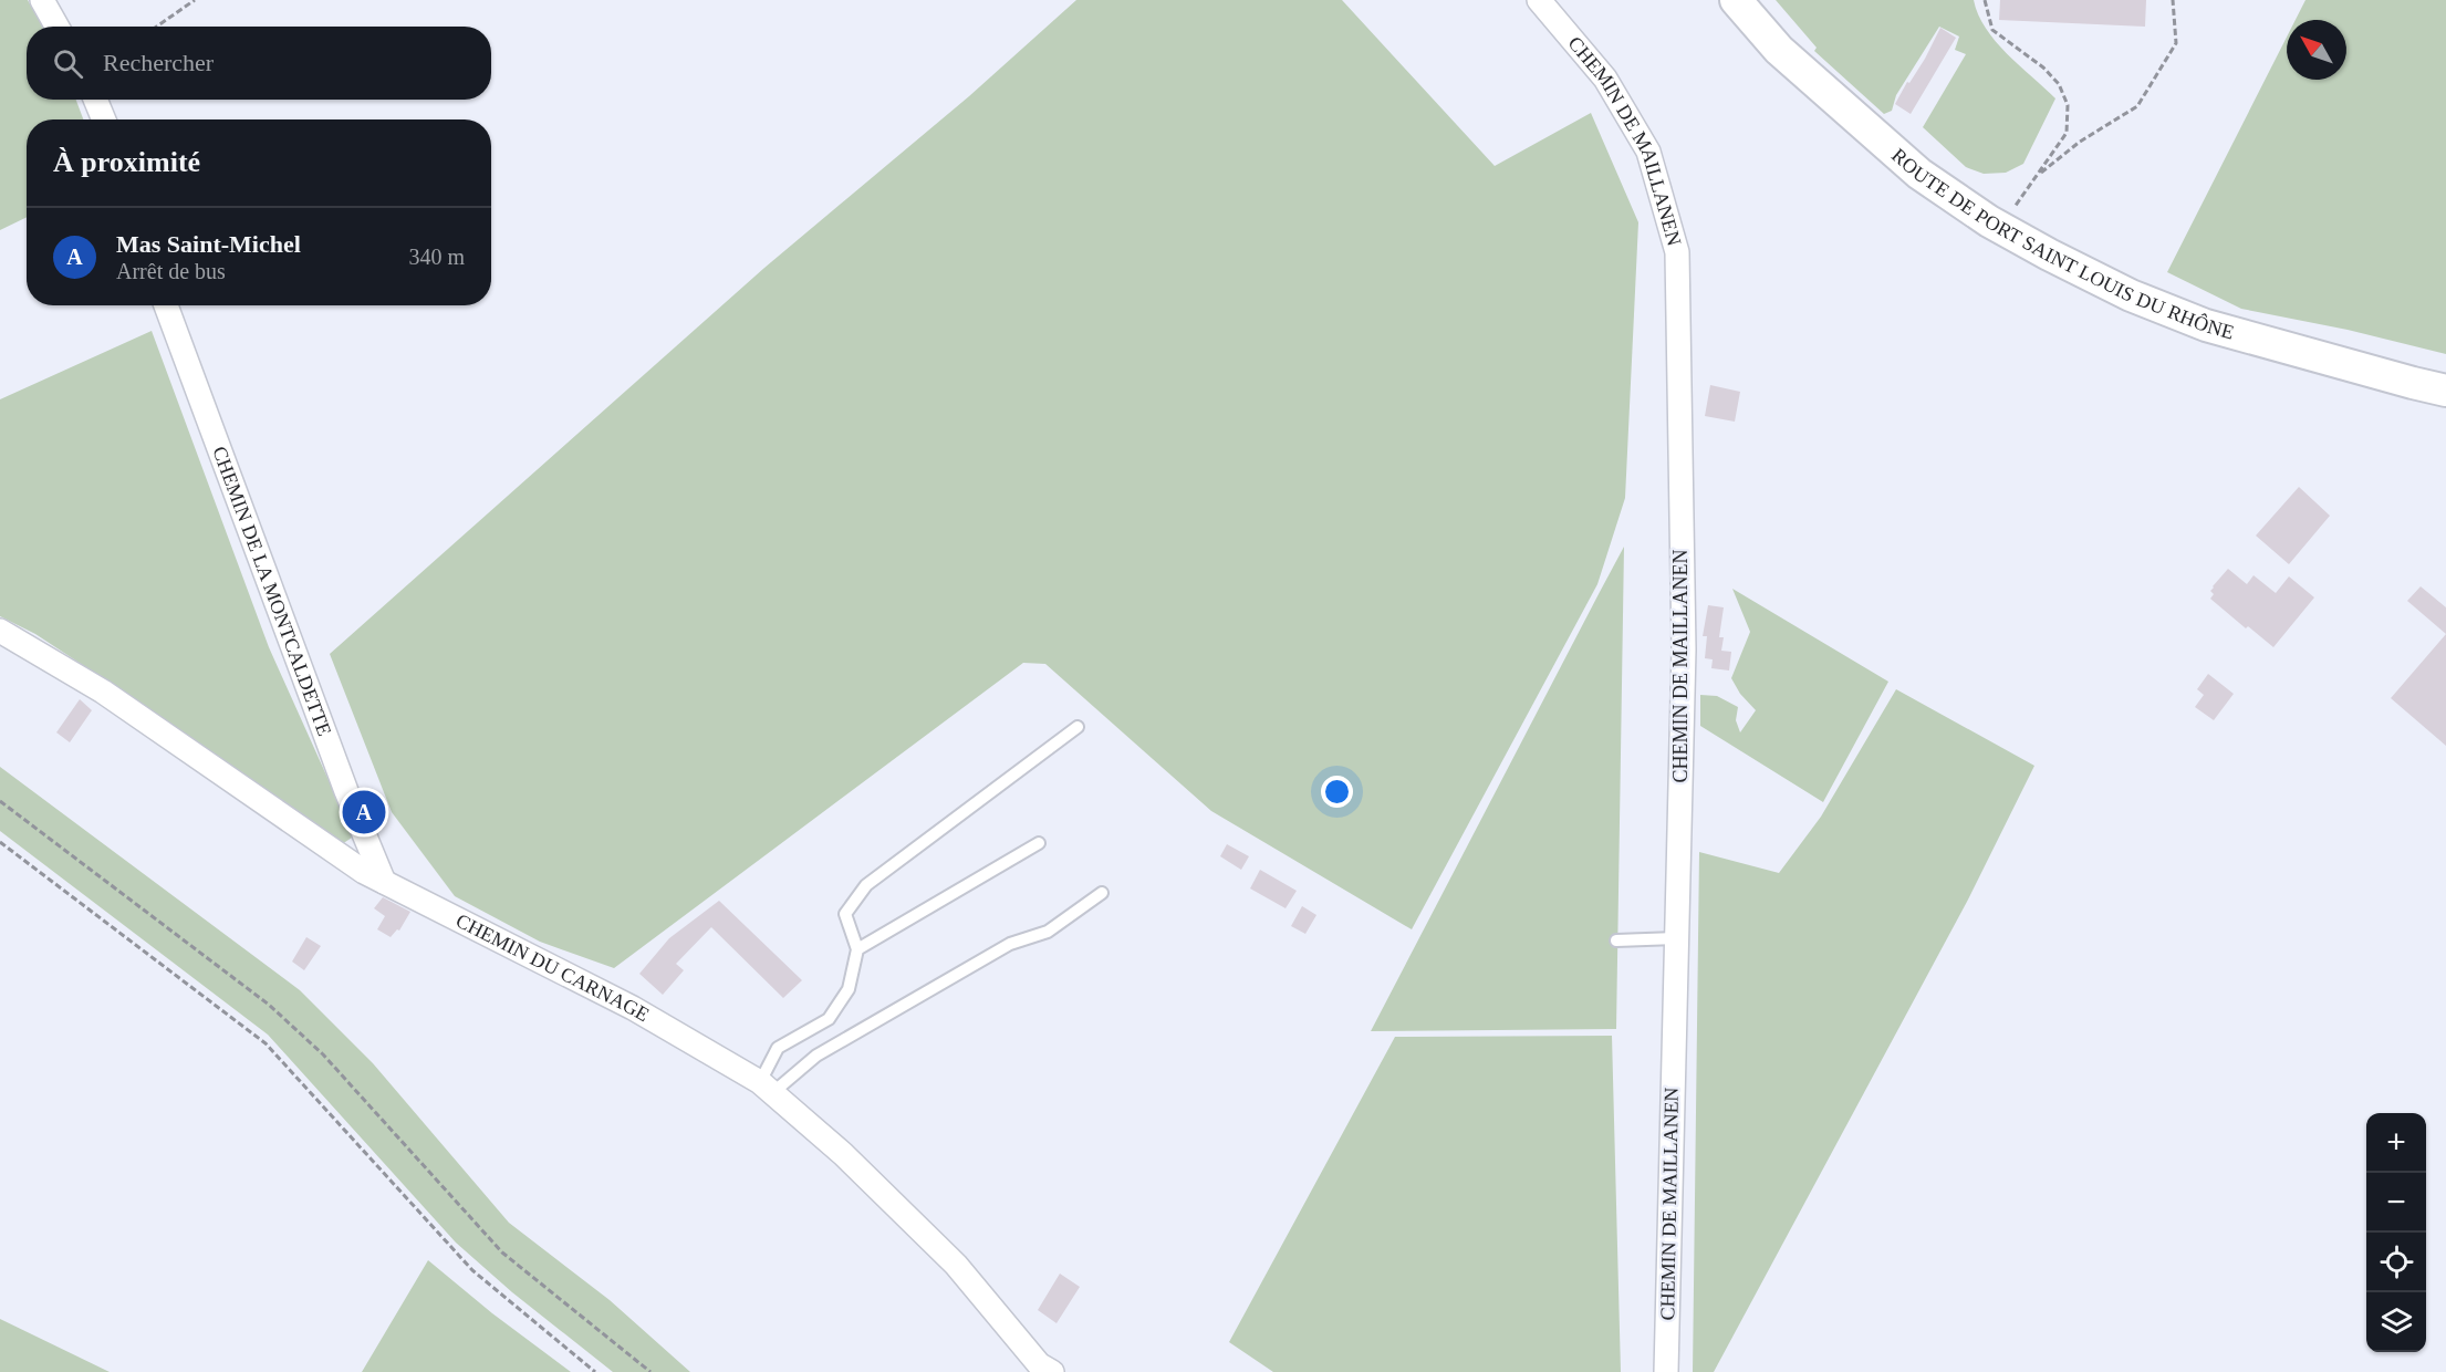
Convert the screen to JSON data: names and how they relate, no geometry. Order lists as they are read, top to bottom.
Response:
{
  "streets": {
    "main road": ["ROUTE DE PORT SAINT LOUIS DU RHÔNE"],
    "street": ["CHEMIN DE MAILLANEN", "CHEMIN DE LA MONTCALDETTE", "CHEMIN DU CARNAGE"]
  },
  "crossings": [
    ["CHEMIN DE LA MONTCALDETTE", "CHEMIN DU CARNAGE"]
  ],
  "north": "top left",
  "page": {
    "search": "Rechercher",
    "heading": "À proximité",
    "list": [
      {
        "mark": "A",
        "name": "Mas Saint-Michel",
        "note": "Arrêt de bus",
        "value": "340 m"
      }
    ],
    "pins": "A",
    "map_buttons": ["+", "−"]
  }
}
